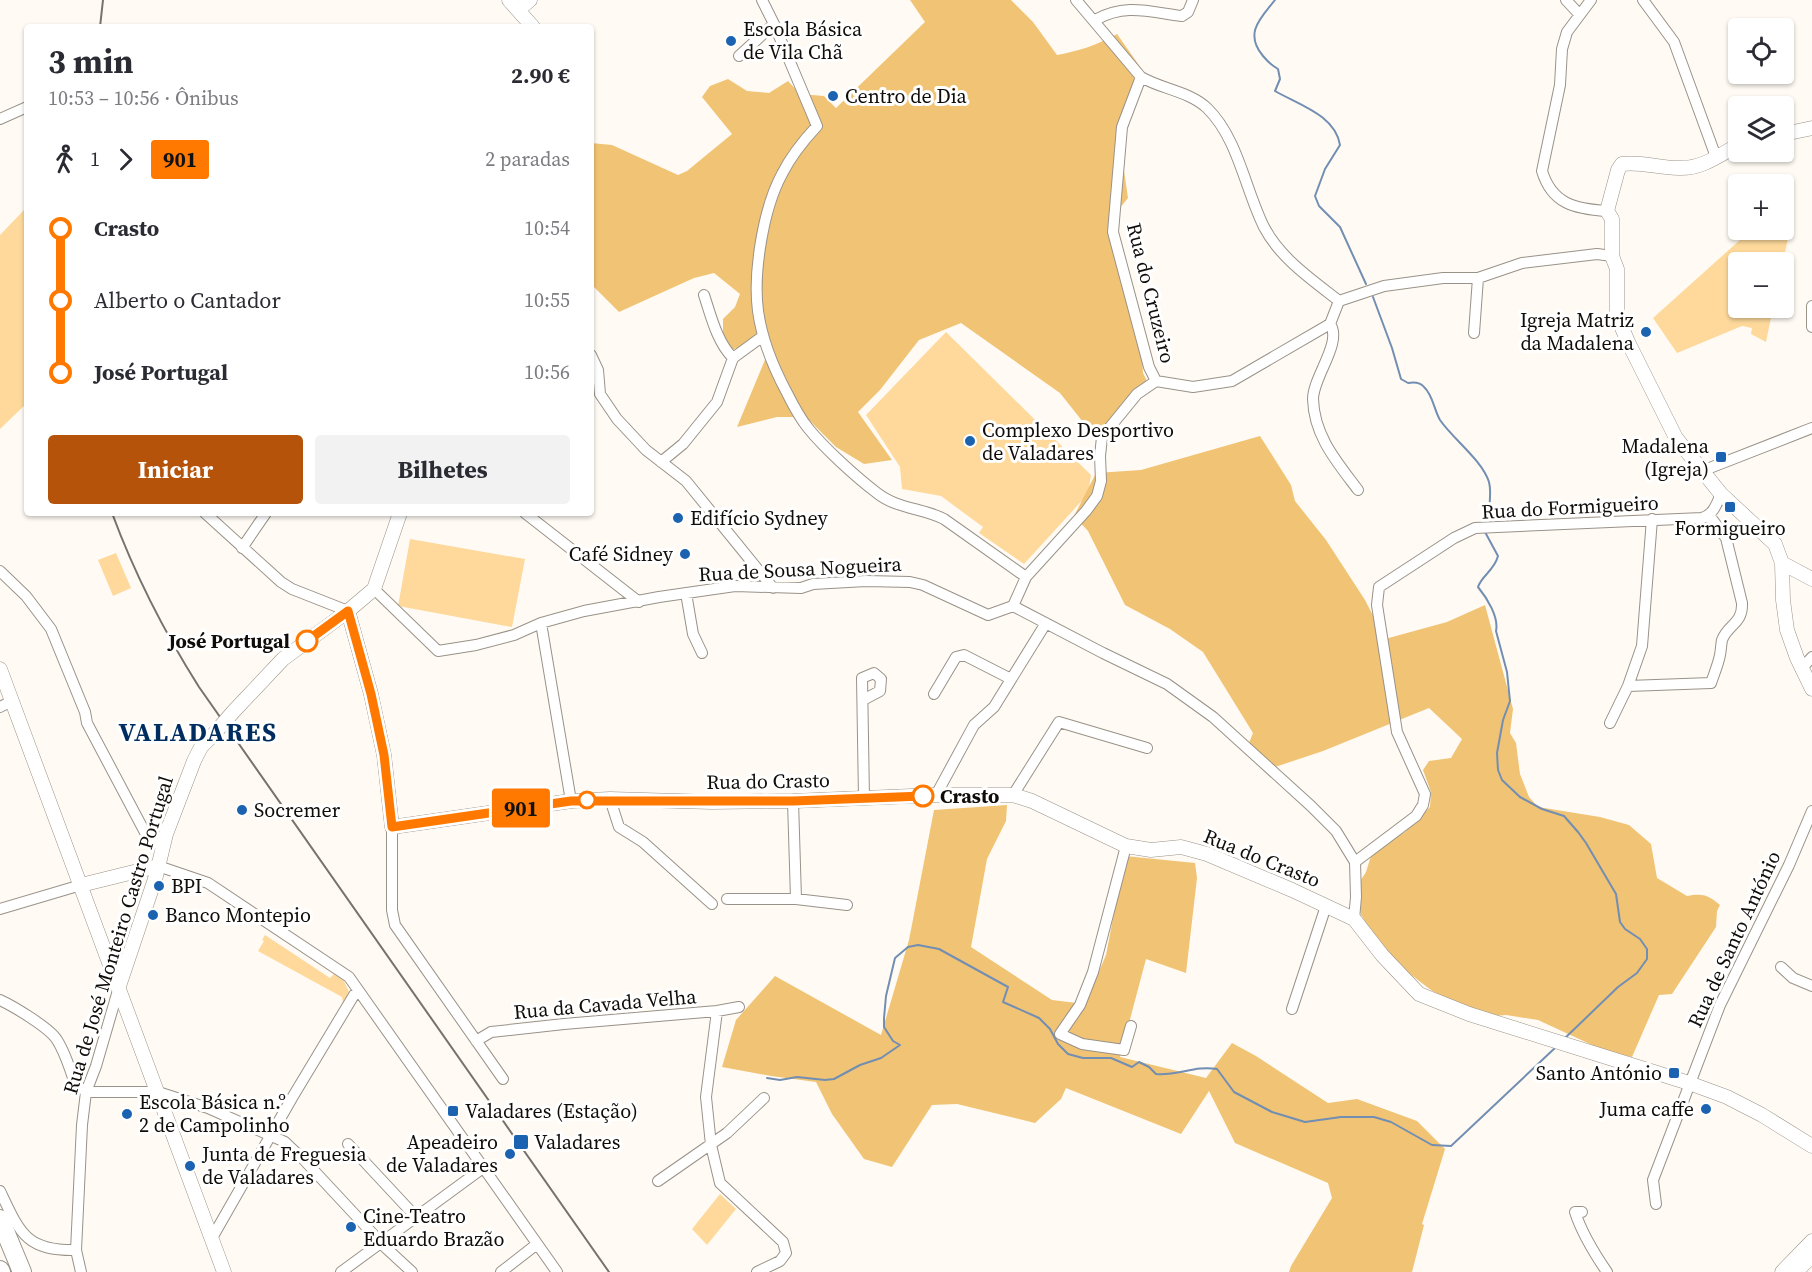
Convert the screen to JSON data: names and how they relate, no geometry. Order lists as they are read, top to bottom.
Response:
{
  "streets": {
    "street": [
      "Rua do Cruzeiro",
      "Rua do Formigueiro",
      "Rua de Sousa Nogueira",
      "Rua do Crasto",
      "Rua de José Monteiro Castro Portugal",
      "Rua de Santo António",
      "Rua da Cavada Velha"
    ]
  },
  "crossings": [
    ["Rua de Sousa Nogueira", "Rua de José Monteiro Castro Portugal"],
    ["Rua do Crasto", "Rua de Santo António"]
  ],
  "districts": ["VALADARES"],
  "places": {
    "other": [
      "Escola Básica de Vila Chã",
      "Centro de Dia",
      "Igreja Matriz da Madalena",
      "Complexo Desportivo de Valadares",
      "Edifício Sydney",
      "Café Sidney",
      "José Portugal",
      "Crasto",
      "Socremer",
      "BPI",
      "Banco Montepio",
      "Juma caffe",
      "Escola Básica n.º 2 de Campolinho",
      "Apeadeiro de Valadares",
      "Junta de Freguesia de Valadares",
      "Cine-Teatro Eduardo Brazão"
    ],
    "transit": [
      "Madalena (Igreja)",
      "Formigueiro",
      "Santo António",
      "Valadares (Estação)",
      "Valadares"
    ]
  },
  "lines": ["bus line 901"],
  "page": {
    "on_map": "901",
    "map_buttons": ["+", "−"],
    "heading": ["3 min", "10:53 – 10:56 · Ônibus", "2.90 €"],
    "legs": ["1", "901", "2 paradas"],
    "list": [
      {
        "name": "Crasto",
        "value": "10:54"
      },
      {
        "name": "Alberto o Cantador",
        "value": "10:55"
      },
      {
        "name": "José Portugal",
        "value": "10:56"
      }
    ],
    "buttons": ["Iniciar", "Bilhetes"]
  }
}
